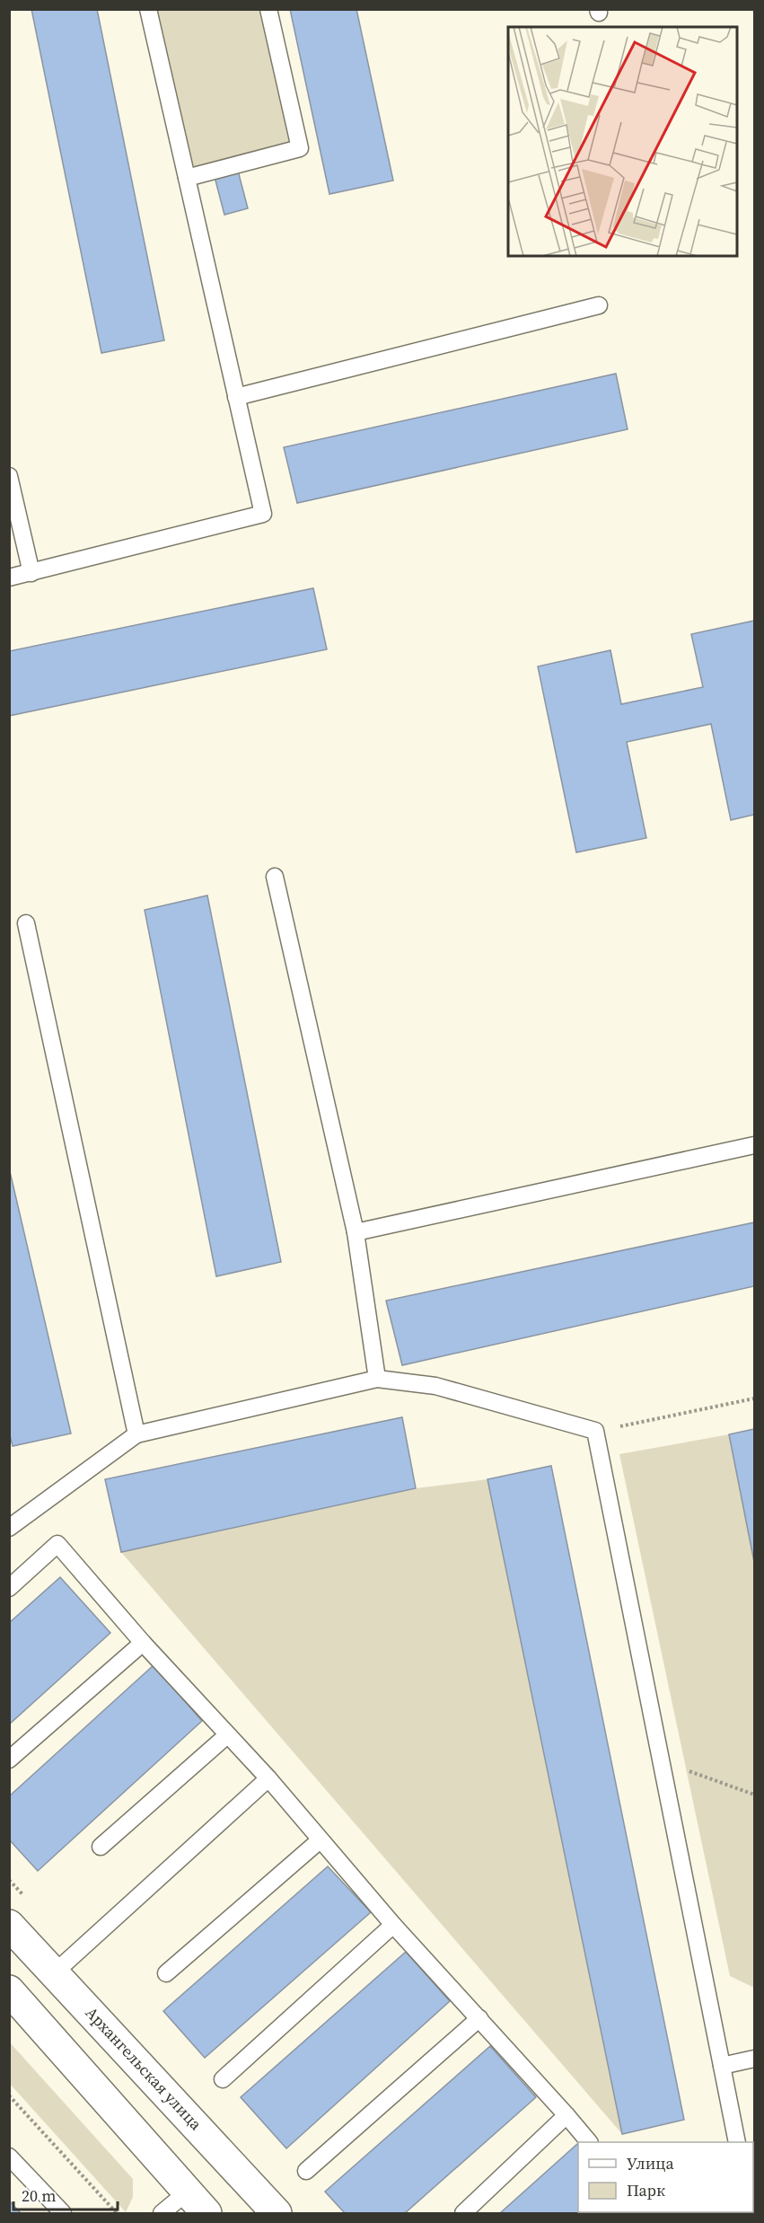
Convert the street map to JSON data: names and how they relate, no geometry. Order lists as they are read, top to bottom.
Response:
{
  "streets": {
    "main road": ["Архангельская улица"]
  },
  "legend": ["Улица", "Парк"],
  "scale_bar": "20 m"
}
